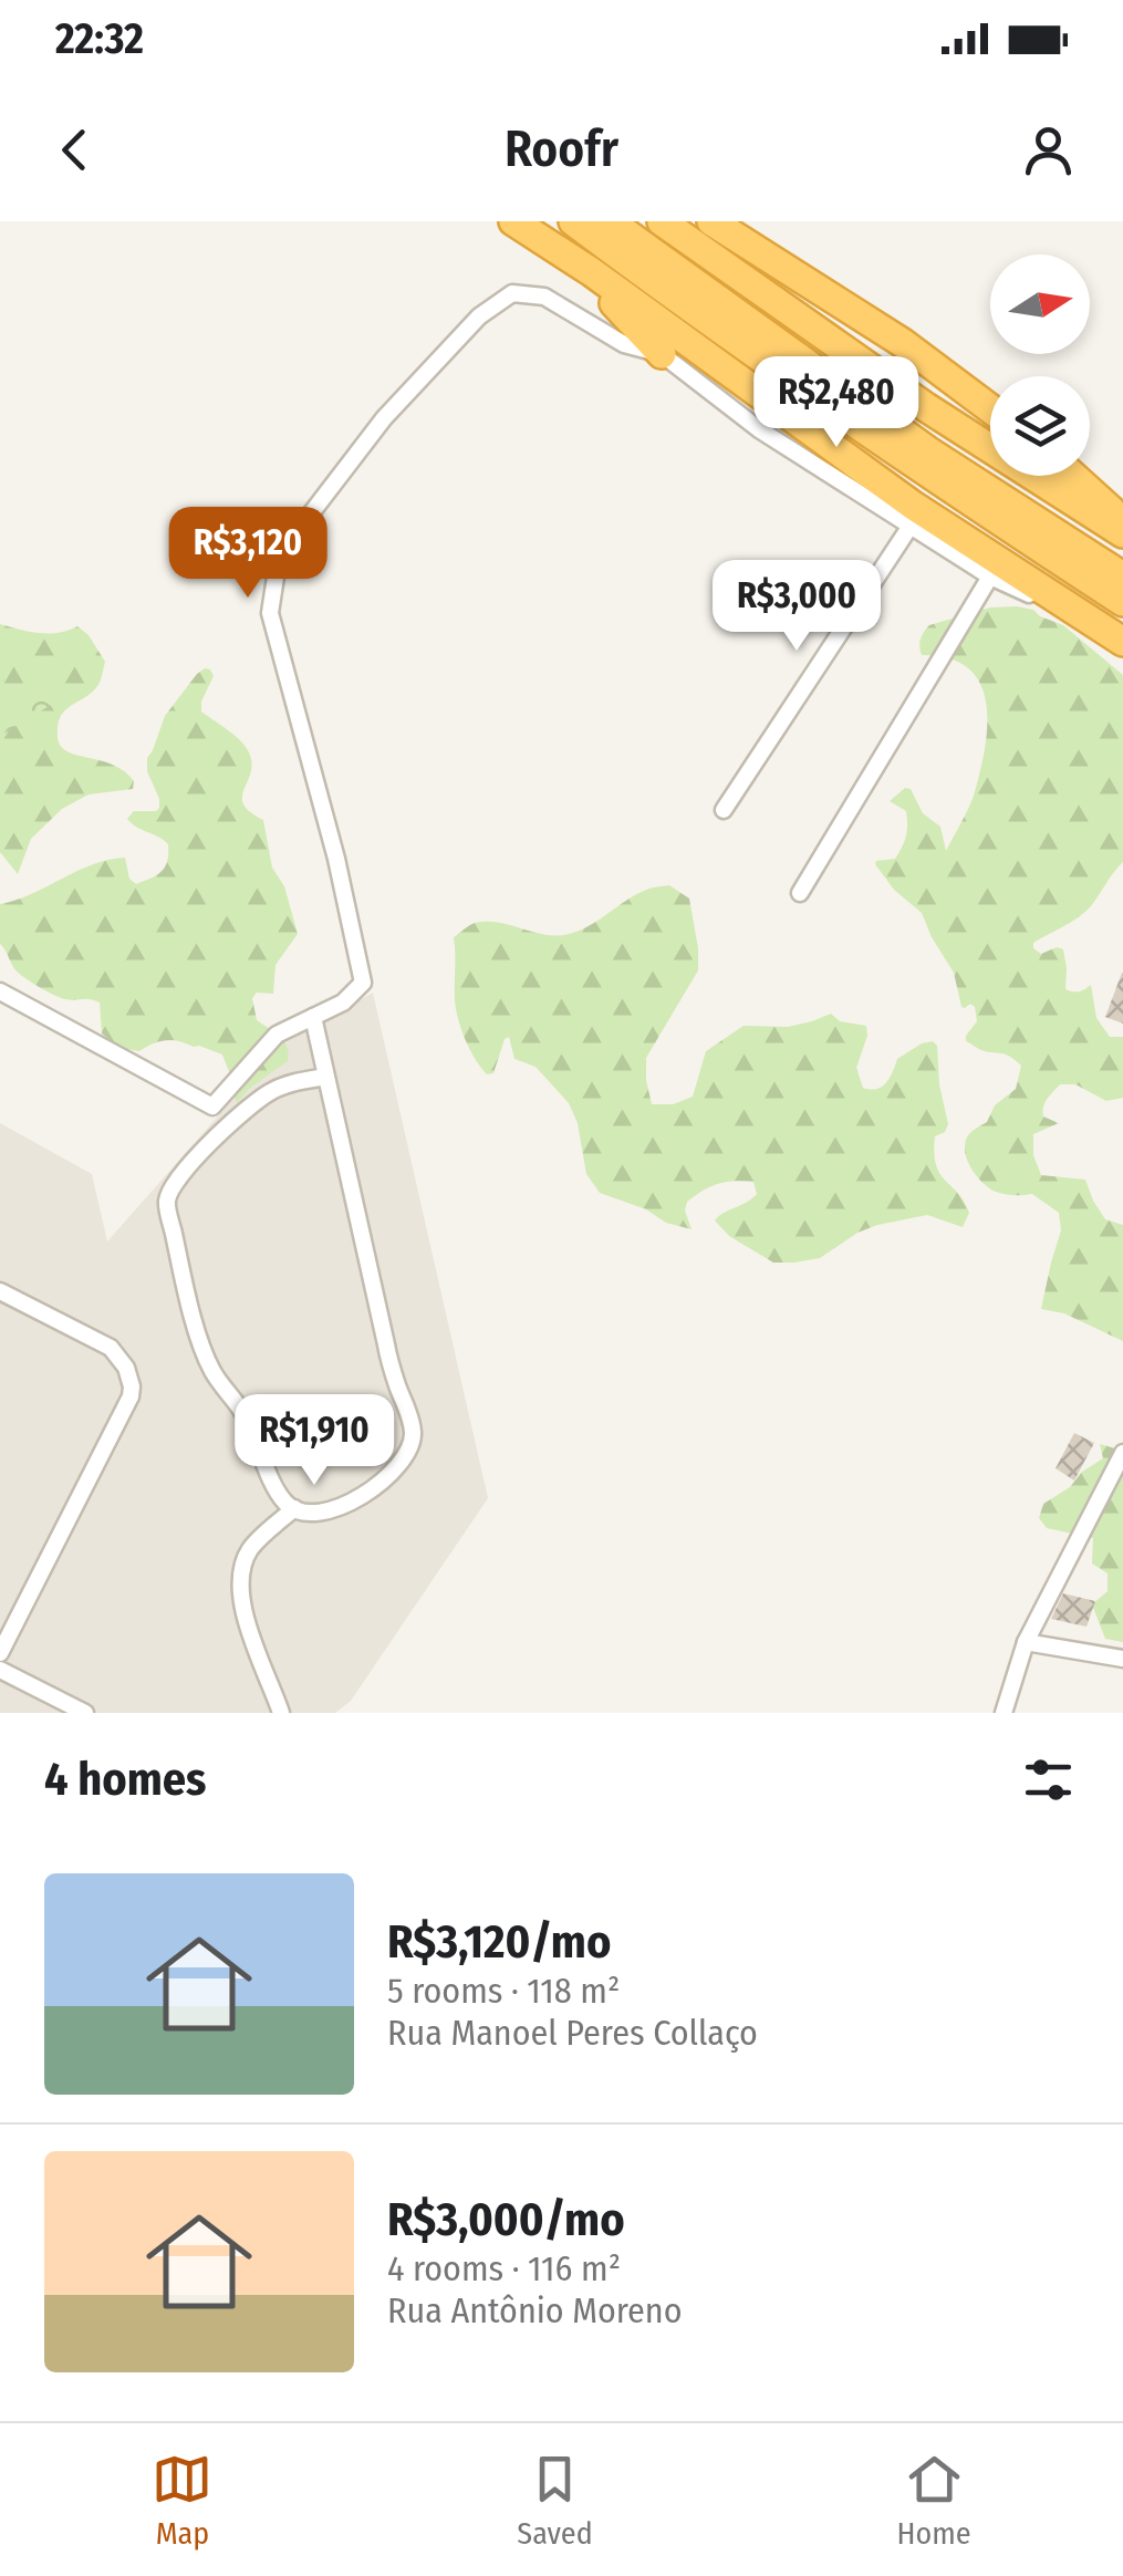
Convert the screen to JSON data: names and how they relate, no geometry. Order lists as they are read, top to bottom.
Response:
{
  "north": "right",
  "page": {
    "status": "22:32",
    "header": "Roofr",
    "price": [
      "R$2,480",
      "R$3,120",
      "R$3,000",
      "R$1,910"
    ],
    "heading": "4 homes",
    "list": [
      {
        "name": "R$3,120/mo",
        "note": "5 rooms · 118 m² · Rua Manoel Peres Collaço"
      },
      {
        "name": "R$3,000/mo",
        "note": "4 rooms · 116 m² · Rua Antônio Moreno"
      }
    ],
    "tabs": ["Map", "Saved", "Home"]
  }
}
